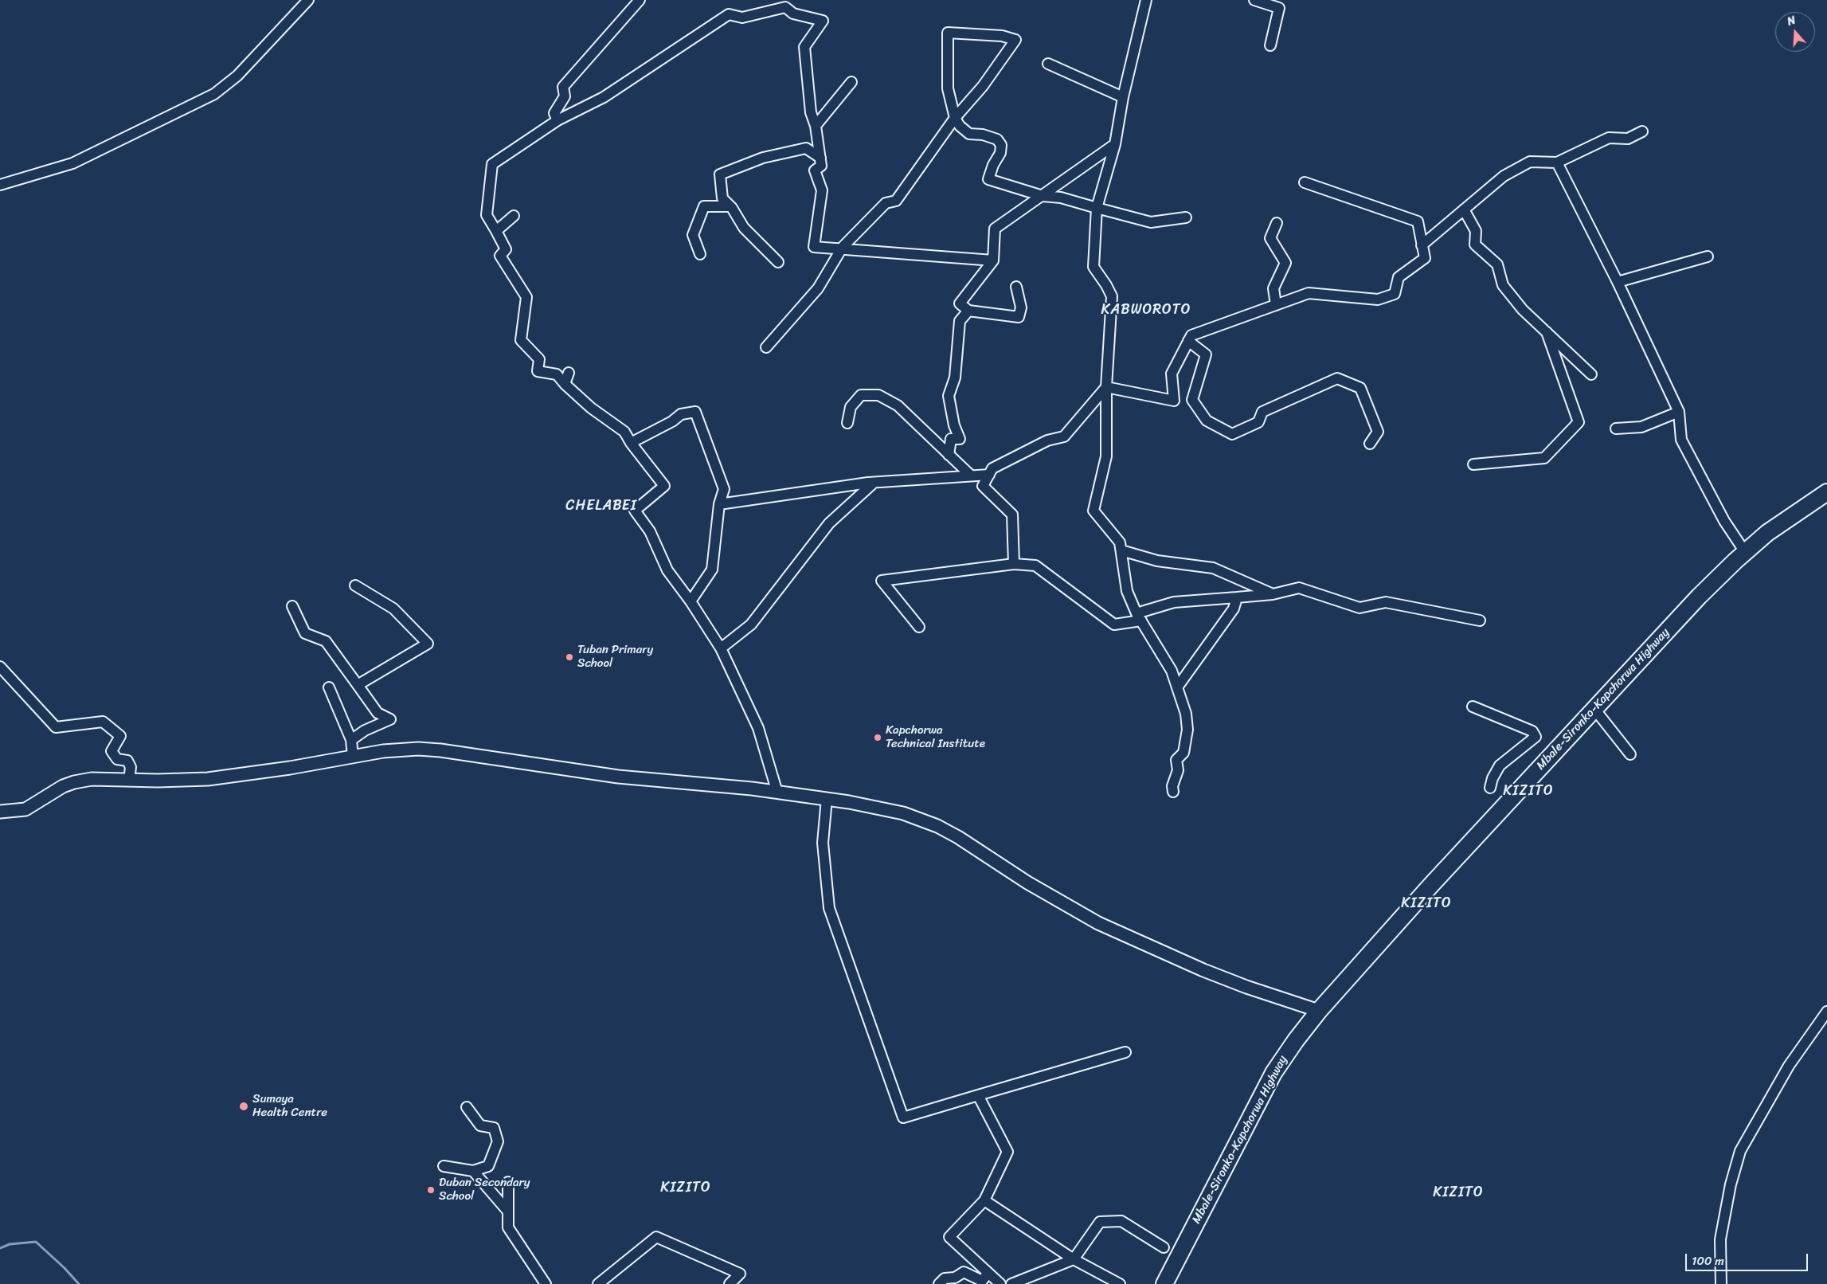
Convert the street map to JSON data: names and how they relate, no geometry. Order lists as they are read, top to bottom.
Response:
{
  "streets": {
    "main road": ["Mbale-Sironko-Kapchorwa Highway"]
  },
  "districts": [
    "KABWOROTO",
    "CHELABEI",
    "KIZITO",
    "KIZITO",
    "KIZITO",
    "KIZITO"
  ],
  "places": [
    "Tuban Primary School",
    "Kapchorwa Technical Institute",
    "Sumaya Health Centre",
    "Duban Secondary School"
  ],
  "scale_bar": "100 m",
  "north": "top"
}
